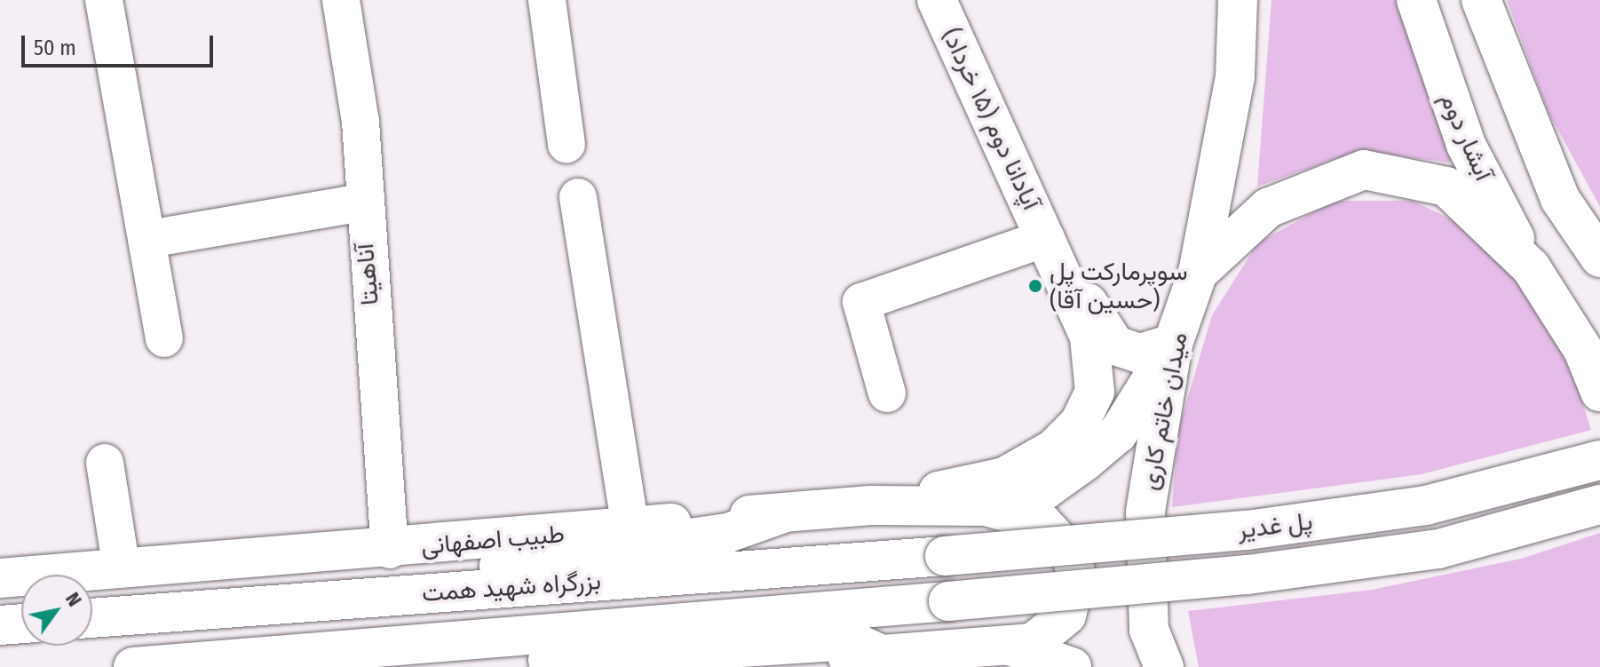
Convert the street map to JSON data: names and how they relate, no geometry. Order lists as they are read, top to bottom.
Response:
{
  "streets": {
    "main road": [
      "آپادانا دوم (۱۵ خرداد)",
      "آبشار دوم",
      "میدان خاتم کاری",
      "پل غدیر",
      "طبیب اصفهانی",
      "بزرگراه شهید همت"
    ],
    "street": ["آناهیتا"]
  },
  "crossings": [
    ["آبشار دوم", "میدان خاتم کاری"],
    ["آناهیتا", "طبیب اصفهانی"],
    ["پل غدیر", "بزرگراه شهید همت"]
  ],
  "places": ["سوپرمارکت پل (حسین آقا)"],
  "scale_bar": "50 m",
  "north": "top right"
}
